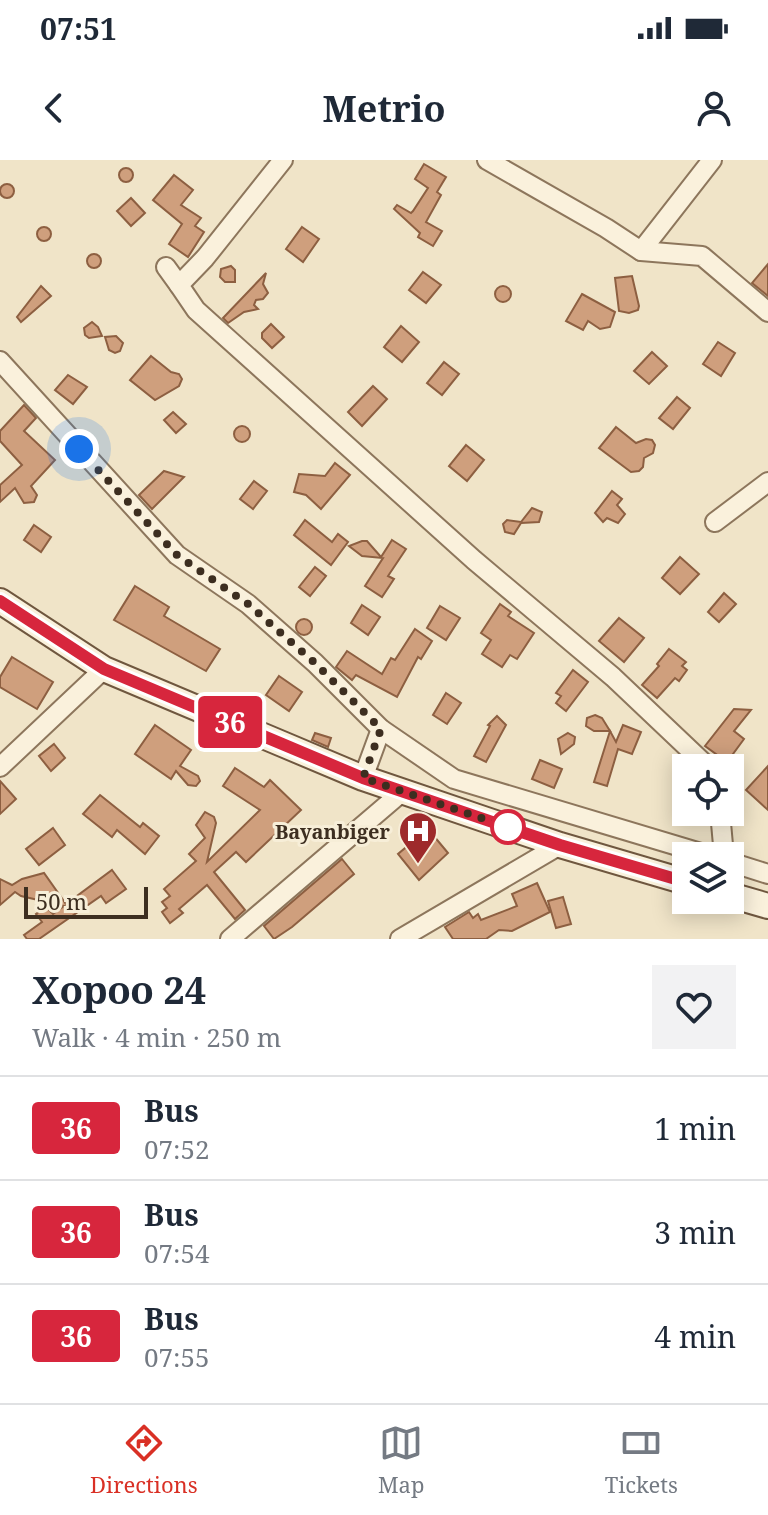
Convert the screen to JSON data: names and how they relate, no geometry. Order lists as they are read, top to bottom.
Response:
{
  "places": {
    "hospital": ["Bayanbiger"]
  },
  "lines": ["bus line 36"],
  "scale_bar": "50 m",
  "page": {
    "status": "07:51",
    "header": "Metrio",
    "on_map": "36",
    "scale": "50 m",
    "heading": ["Хороо 24", "Walk · 4 min · 250 m"],
    "list": [
      {
        "mark": "36",
        "name": "Bus",
        "note": "07:52",
        "value": "1 min"
      },
      {
        "mark": "36",
        "name": "Bus",
        "note": "07:54",
        "value": "3 min"
      },
      {
        "mark": "36",
        "name": "Bus",
        "note": "07:55",
        "value": "4 min"
      }
    ],
    "tabs": ["Directions", "Map", "Tickets"]
  }
}
